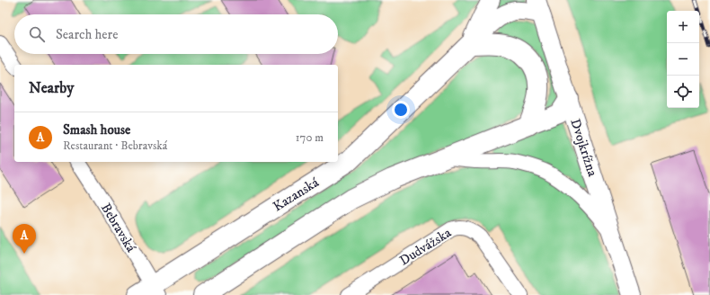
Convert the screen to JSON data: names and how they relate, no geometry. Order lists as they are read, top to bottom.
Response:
{
  "streets": {
    "main road": ["Kazanská"],
    "street": ["Dvojkrížna", "Bebravská", "Dudvážska"]
  },
  "crossings": [
    ["Dvojkrížna", "Kazanská"],
    ["Kazanská", "Bebravská"]
  ],
  "page": {
    "map_buttons": ["+", "−"],
    "search": "Search here",
    "heading": "Nearby",
    "list": [
      {
        "mark": "A",
        "name": "Smash house",
        "note": "Restaurant · Bebravská",
        "value": "170 m"
      }
    ],
    "pins": "A"
  }
}
